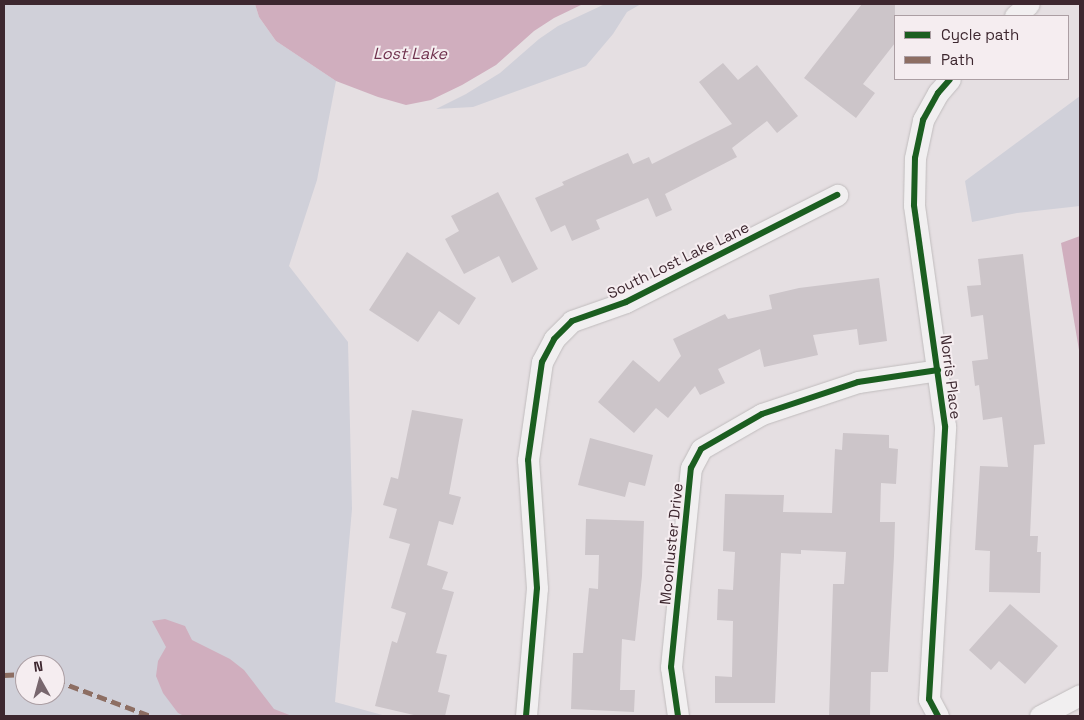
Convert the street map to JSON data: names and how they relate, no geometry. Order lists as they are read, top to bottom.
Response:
{
  "streets": {
    "street": ["South Lost Lake Lane", "Norris Place", "Moonluster Drive"]
  },
  "crossings": [
    ["Norris Place", "Moonluster Drive"]
  ],
  "water": ["Lost Lake"],
  "legend": ["Cycle path", "Path"],
  "north": "top"
}
